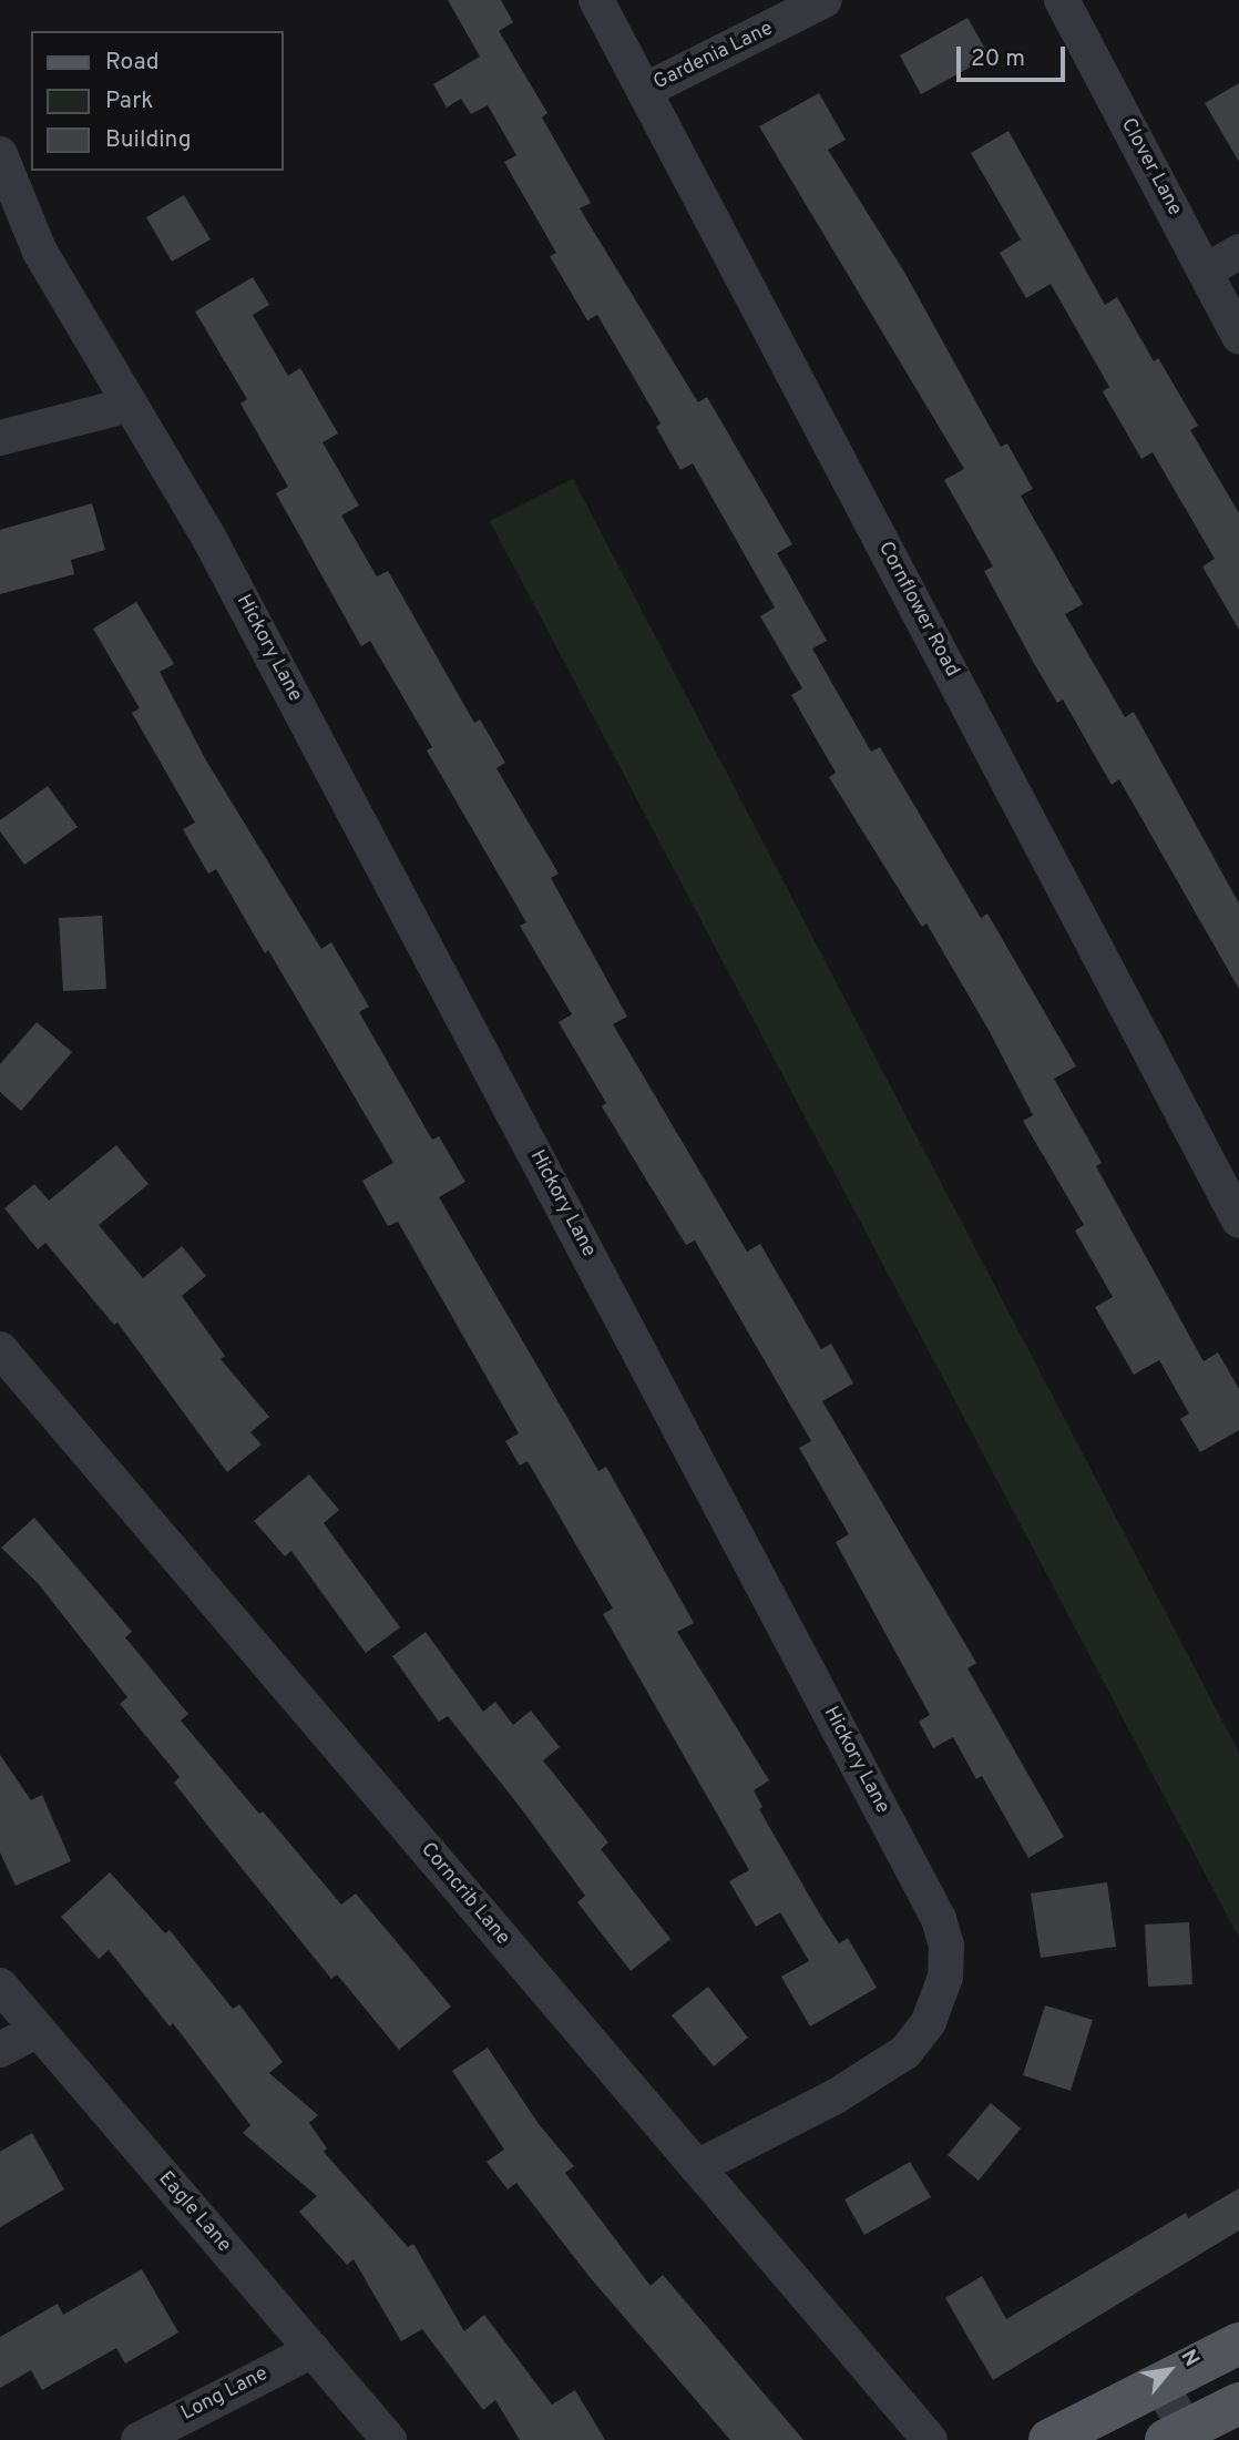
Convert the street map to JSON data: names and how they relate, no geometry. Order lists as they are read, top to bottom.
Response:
{
  "streets": {
    "street": [
      "Gardenia Lane",
      "Clover Lane",
      "Cornflower Road",
      "Hickory Lane",
      "Corncrib Lane",
      "Eagle Lane",
      "Long Lane"
    ]
  },
  "crossings": [
    ["Gardenia Lane", "Cornflower Road"],
    ["Hickory Lane", "Corncrib Lane"],
    ["Eagle Lane", "Long Lane"]
  ],
  "legend": ["Road", "Park", "Building"],
  "scale_bar": "20 m",
  "north": "top right"
}
